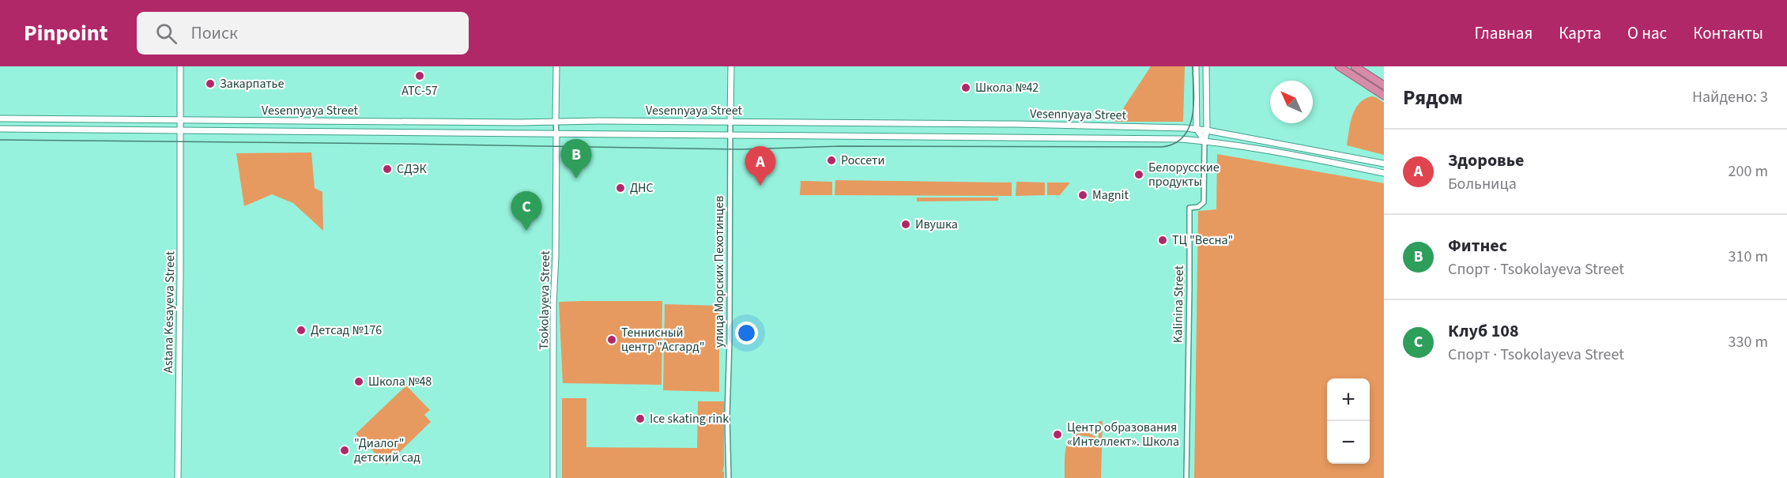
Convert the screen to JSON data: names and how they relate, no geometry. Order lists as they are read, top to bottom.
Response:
{
  "streets": {
    "street": [
      "Vesennyaya Street",
      "улица Морских Пехотинцев",
      "Tsokolayeva Street",
      "Kalinina Street"
    ]
  },
  "crossings": [
    ["Vesennyaya Street", "улица Морских Пехотинцев"],
    ["Vesennyaya Street", "Tsokolayeva Street"],
    ["Vesennyaya Street", "Kalinina Street"]
  ],
  "places": [
    "АТС-57",
    "Закарпатье",
    "Школа №42",
    "Россети",
    "СДЭК",
    "Белорусские продукты",
    "ДНС",
    "Magnit",
    "Ивушка",
    "ТЦ \"Весна\"",
    "Детсад №176",
    "Теннисный центр \"Асгард\"",
    "Школа №48",
    "Ice skating rink",
    "Центр образования «Интеллект». Школа",
    "\"Диалог\" детский сад"
  ],
  "north": "top left",
  "page": {
    "header": "Pinpoint",
    "search": "Поиск",
    "nav": [
      "Главная",
      "Карта",
      "О нас",
      "Контакты"
    ],
    "heading": ["Рядом", "Найдено: 3"],
    "list": [
      {
        "mark": "A",
        "name": "Здоровье",
        "note": "Больница",
        "value": "200 m"
      },
      {
        "mark": "B",
        "name": "Фитнес",
        "note": "Спорт · Tsokolayeva Street",
        "value": "310 m"
      },
      {
        "mark": "C",
        "name": "Клуб 108",
        "note": "Спорт · Tsokolayeva Street",
        "value": "330 m"
      }
    ],
    "pins": ["B", "A", "C"],
    "map_buttons": ["+", "−"]
  }
}
